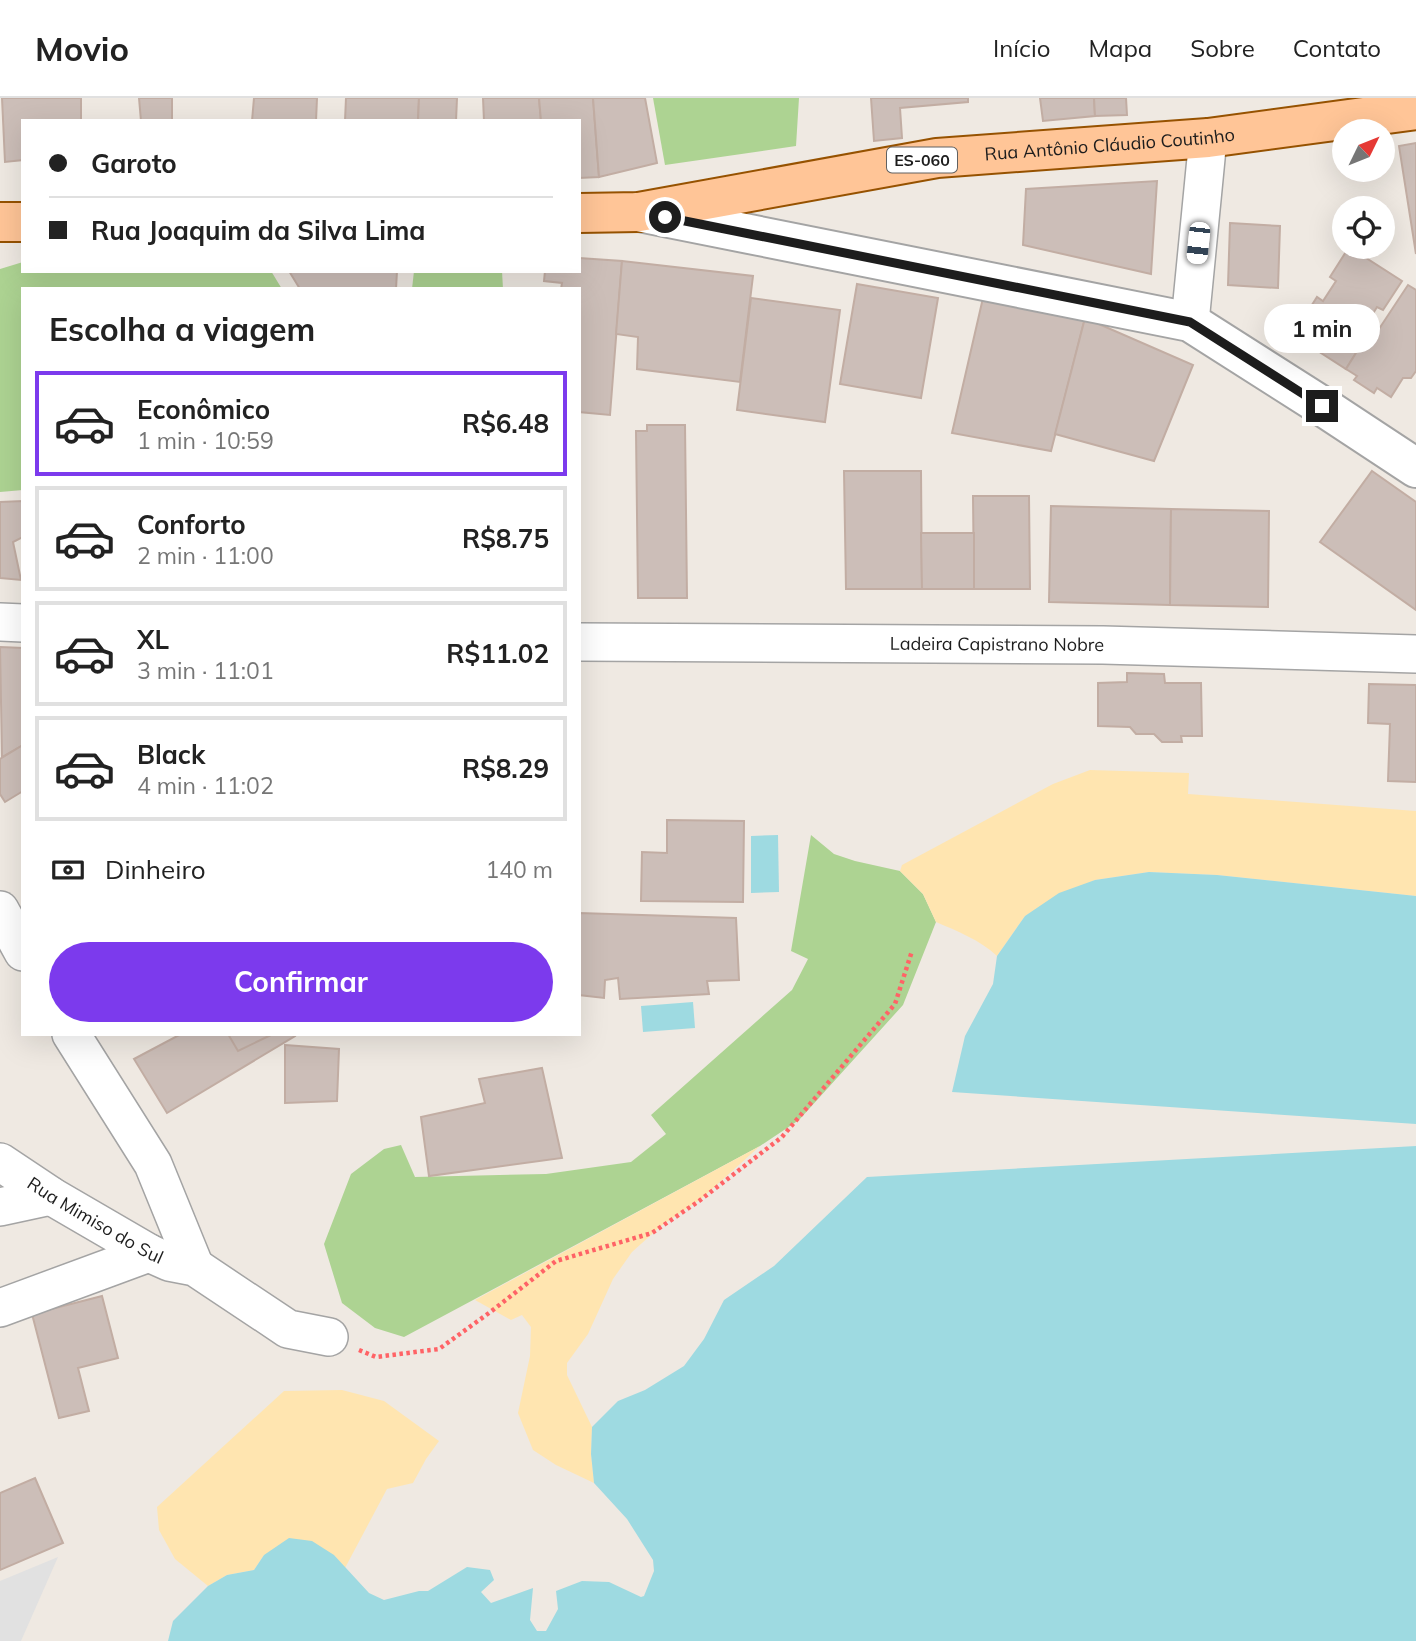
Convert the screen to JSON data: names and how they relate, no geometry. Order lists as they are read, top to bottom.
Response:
{
  "streets": {
    "main road": ["Rua Antônio Cláudio Coutinho", "ES-060"],
    "street": ["Ladeira Capistrano Nobre", "Rua Mimiso do Sul"]
  },
  "crossings": [
    ["Rua Antônio Cláudio Coutinho", "ES-060"]
  ],
  "north": "top right",
  "page": {
    "header": "Movio",
    "nav": [
      "Início",
      "Mapa",
      "Sobre",
      "Contato"
    ],
    "banner": ["Garoto", "Rua Joaquim da Silva Lima"],
    "heading": "Escolha a viagem",
    "bubble": "1 min",
    "list": [
      {
        "name": "Econômico",
        "note": "1 min · 10:59",
        "value": "R$6.48"
      },
      {
        "name": "Conforto",
        "note": "2 min · 11:00",
        "value": "R$8.75"
      },
      {
        "name": "XL",
        "note": "3 min · 11:01",
        "value": "R$11.02"
      },
      {
        "name": "Black",
        "note": "4 min · 11:02",
        "value": "R$8.29"
      }
    ],
    "pay": ["Dinheiro", "140 m"],
    "buttons": "Confirmar"
  }
}
